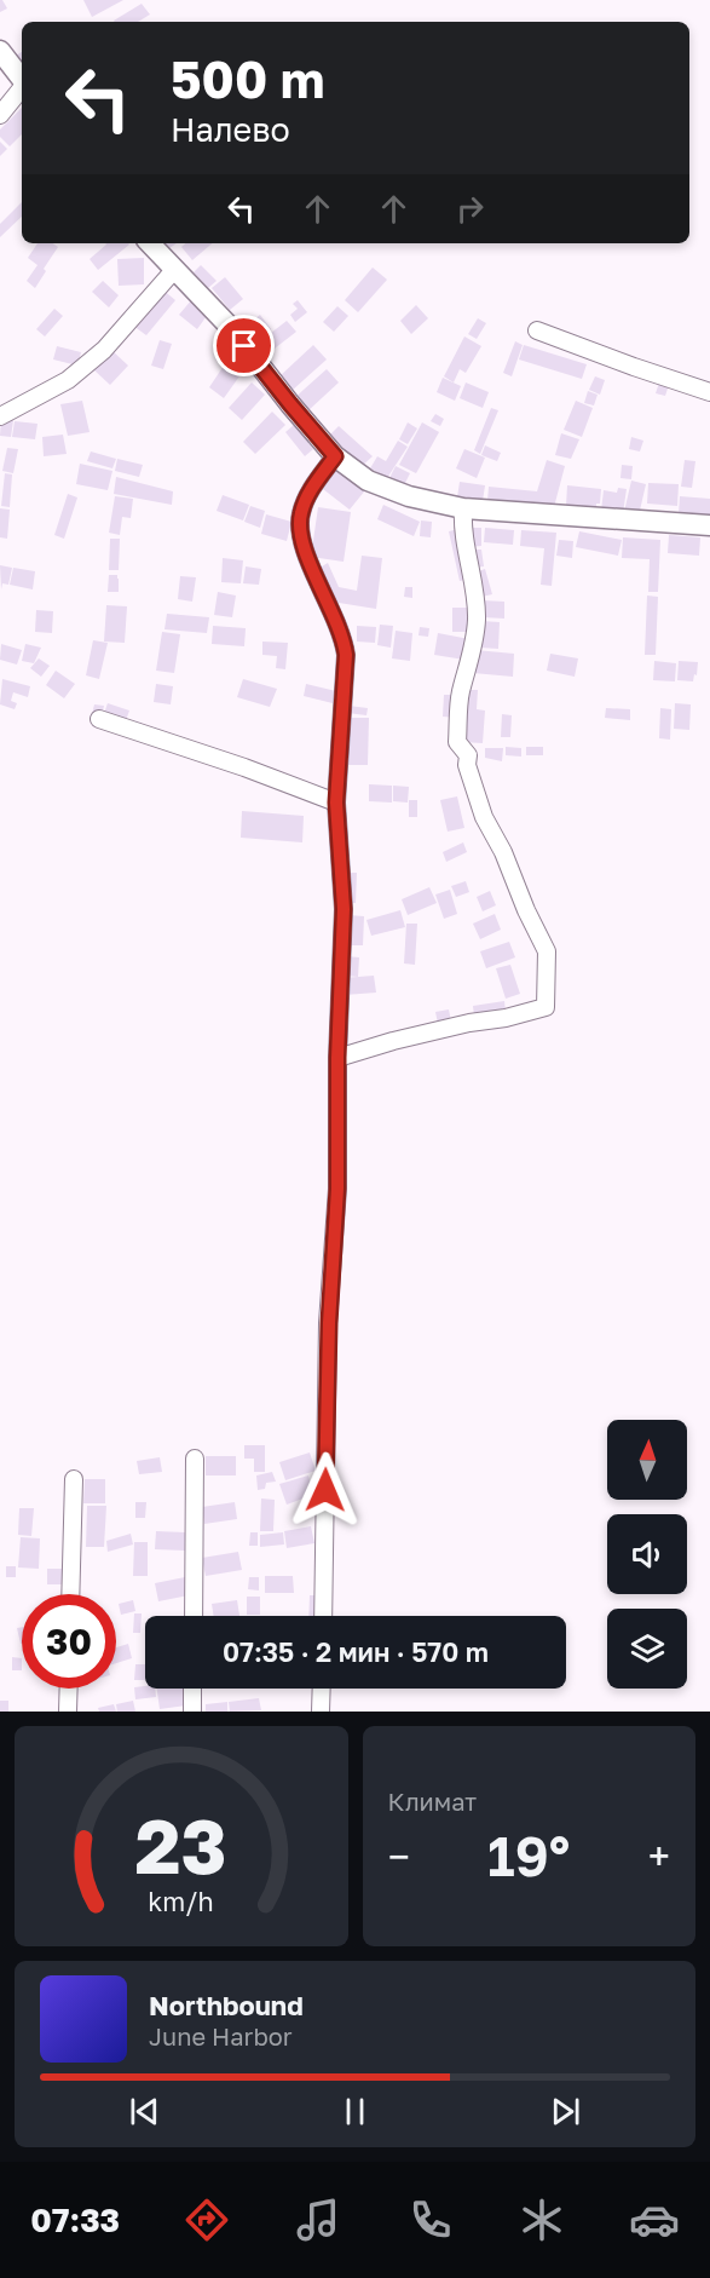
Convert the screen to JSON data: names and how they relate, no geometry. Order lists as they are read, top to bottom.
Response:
{
  "north": "top",
  "page": {
    "turn": ["500 m", "Налево"],
    "limit": "30",
    "trip": "07:35 · 2 мин · 570 m",
    "tile": "Климат",
    "heat": ["−", "19°", "+"],
    "song": ["Northbound", "June Harbor"],
    "tabs": "07:33",
    "gauge": ["23", "km/h"]
  }
}
